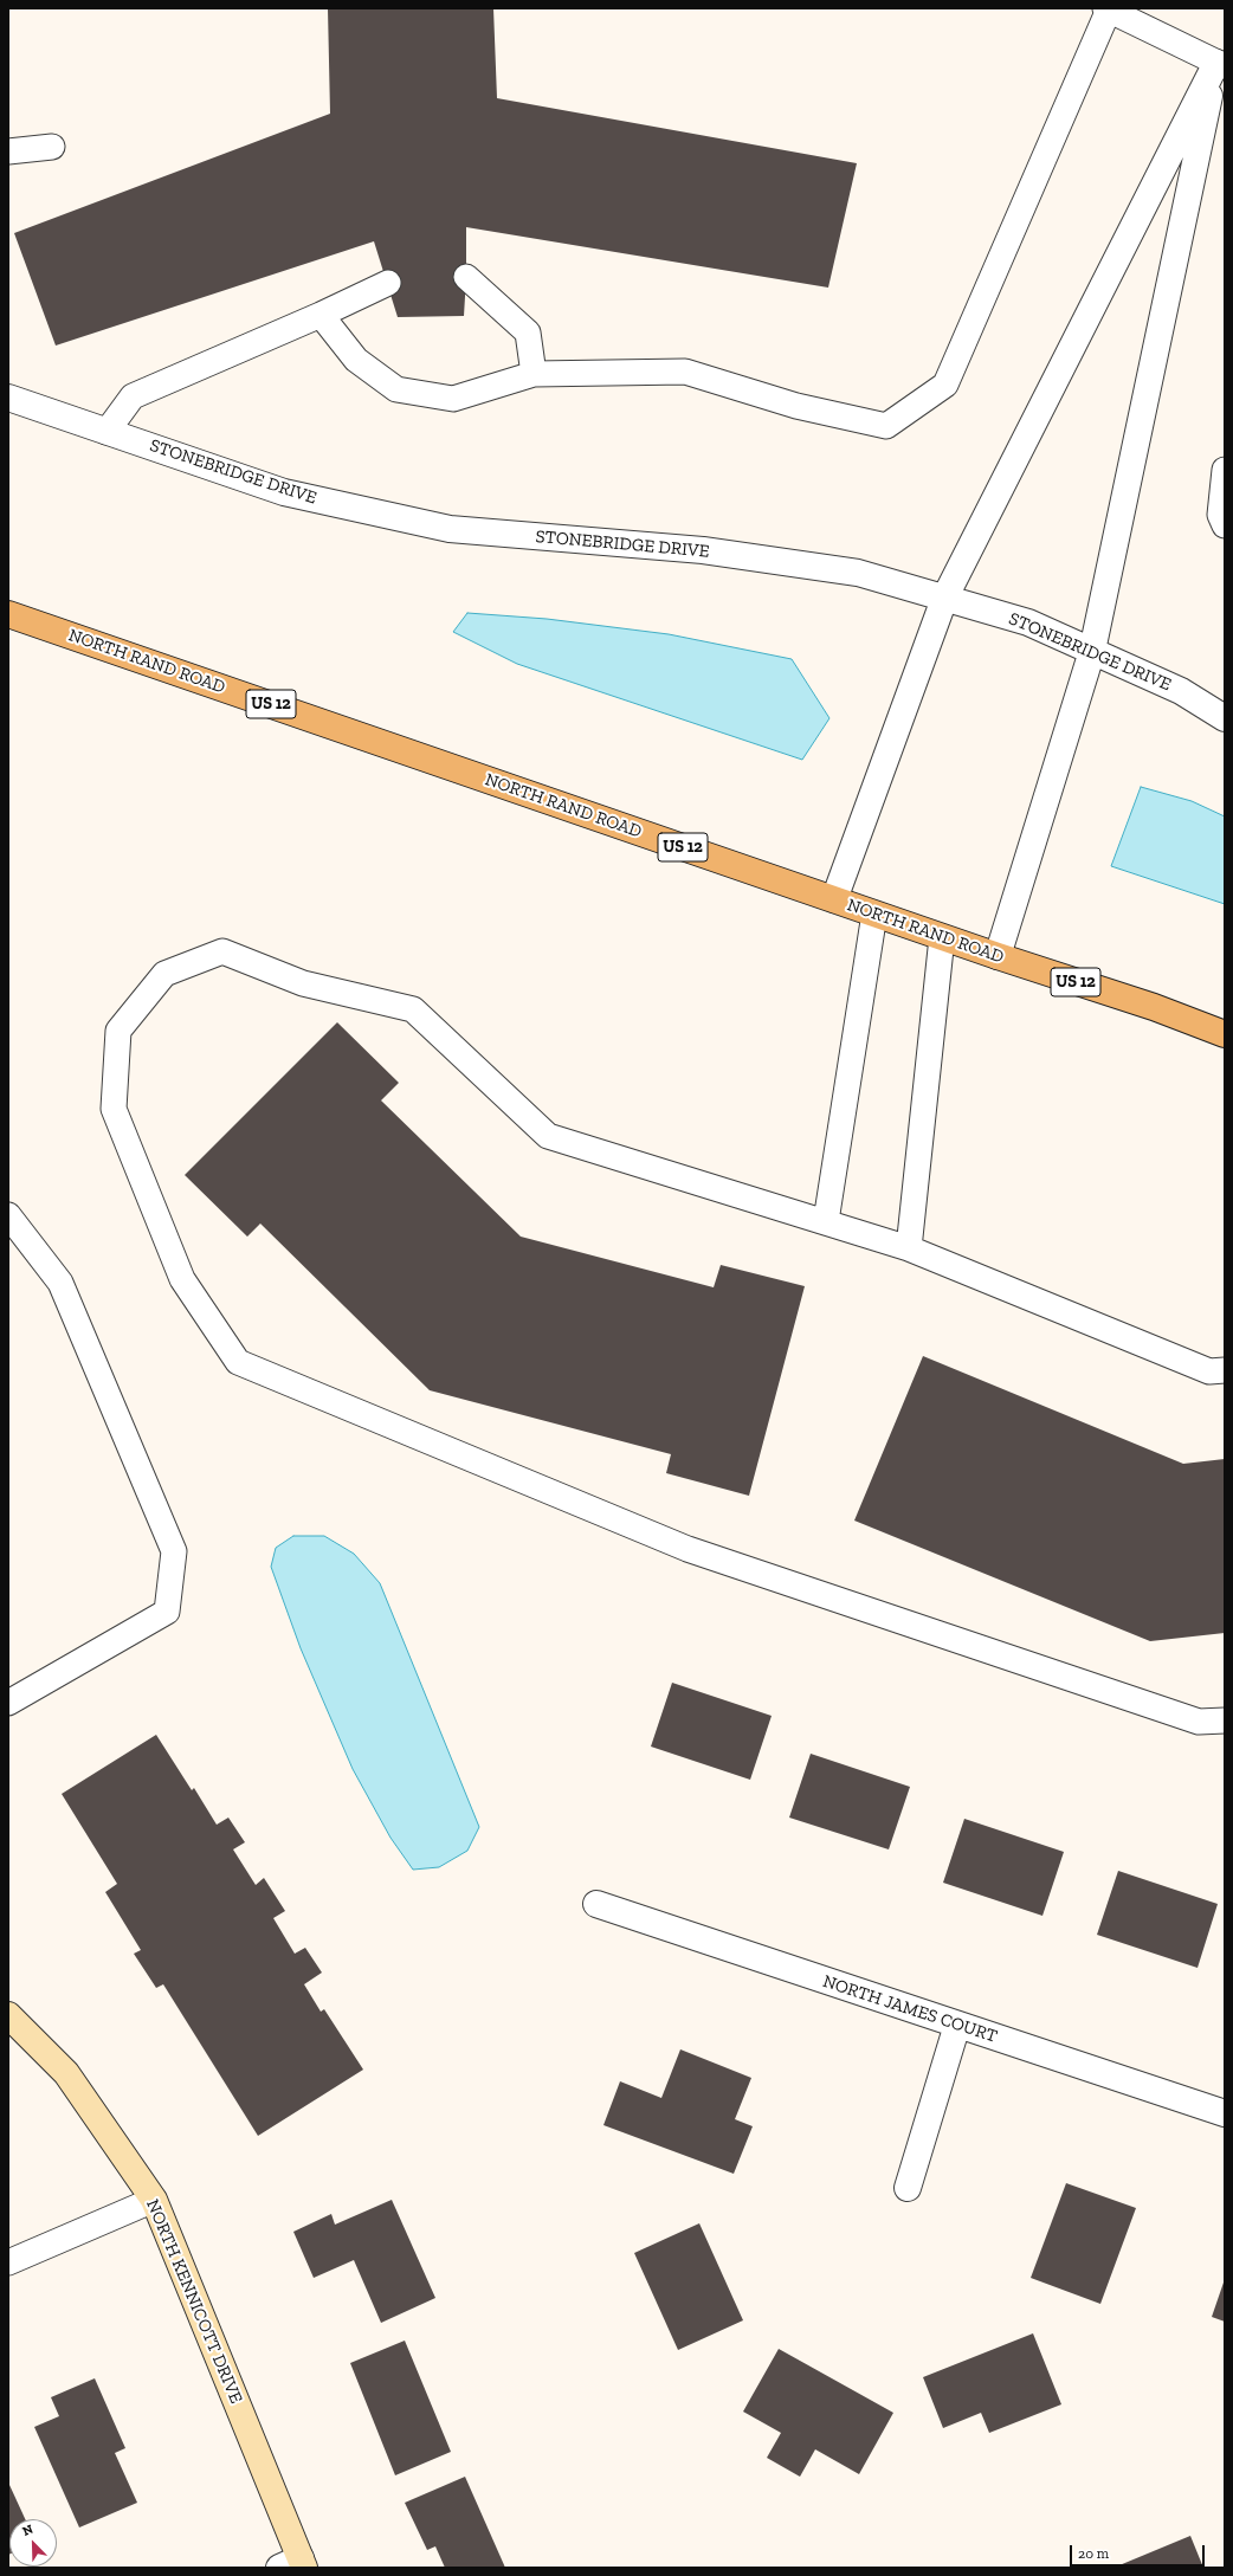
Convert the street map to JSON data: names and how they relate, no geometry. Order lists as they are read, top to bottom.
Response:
{
  "streets": {
    "main road": ["NORTH RAND ROAD", "US 12"],
    "street": ["STONEBRIDGE DRIVE", "NORTH JAMES COURT", "NORTH KENNICOTT DRIVE"]
  },
  "scale_bar": "20 m",
  "north": "top left"
}
